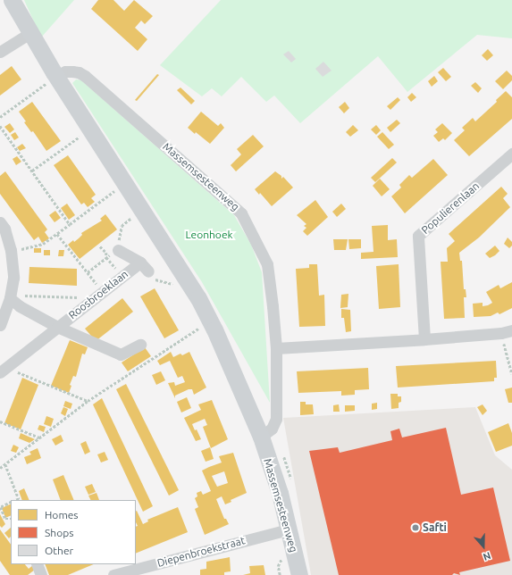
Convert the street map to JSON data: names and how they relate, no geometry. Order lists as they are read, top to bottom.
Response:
{
  "streets": {
    "main road": ["Massemsesteenweg"],
    "street": ["Populierenlaan", "Roosbroeklaan", "Diepenbroekstraat"]
  },
  "crossings": [
    ["Massemsesteenweg", "Diepenbroekstraat"]
  ],
  "parks": ["Leonhoek"],
  "places": ["Safti"],
  "legend": ["Homes", "Shops", "Other"],
  "north": "bottom"
}
